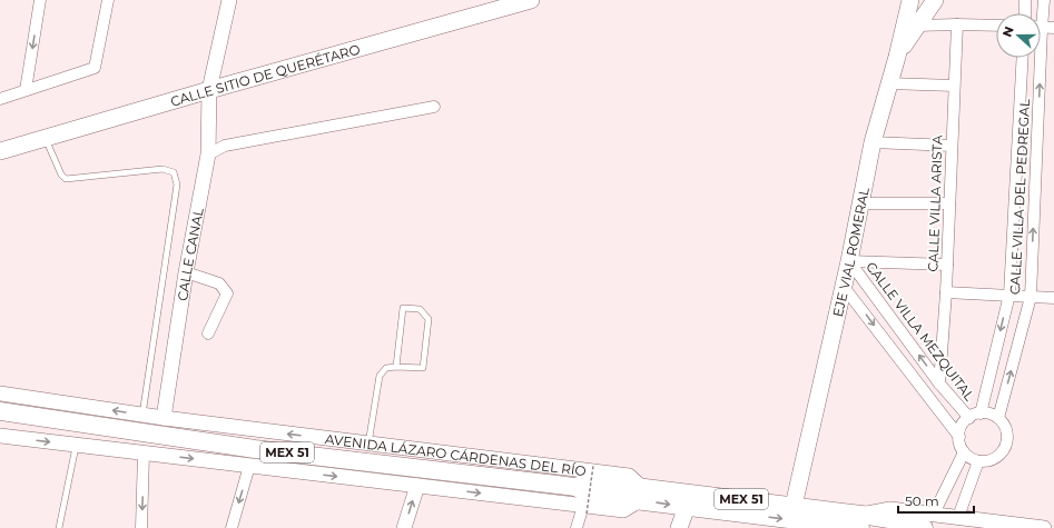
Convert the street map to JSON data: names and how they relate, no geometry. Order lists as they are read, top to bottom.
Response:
{
  "streets": {
    "main road": [
      "CALLE SITIO DE QUERÉTARO",
      "EJE VIAL ROMERAL",
      "MEX 51",
      "AVENIDA LÁZARO CÁRDENAS DEL RÍO"
    ],
    "street": [
      "CALLE VILLA DEL PEDREGAL",
      "CALLE VILLA ARISTA",
      "CALLE CANAL",
      "CALLE VILLA MEZQUITAL"
    ]
  },
  "crossings": [
    ["CALLE SITIO DE QUERÉTARO", "CALLE CANAL"],
    ["CALLE VILLA DEL PEDREGAL", "CALLE VILLA MEZQUITAL"],
    ["CALLE VILLA ARISTA", "CALLE VILLA MEZQUITAL"],
    ["EJE VIAL ROMERAL", "CALLE VILLA MEZQUITAL"],
    ["EJE VIAL ROMERAL", "AVENIDA LÁZARO CÁRDENAS DEL RÍO"],
    ["CALLE CANAL", "AVENIDA LÁZARO CÁRDENAS DEL RÍO"]
  ],
  "scale_bar": "50 m",
  "north": "left"
}
